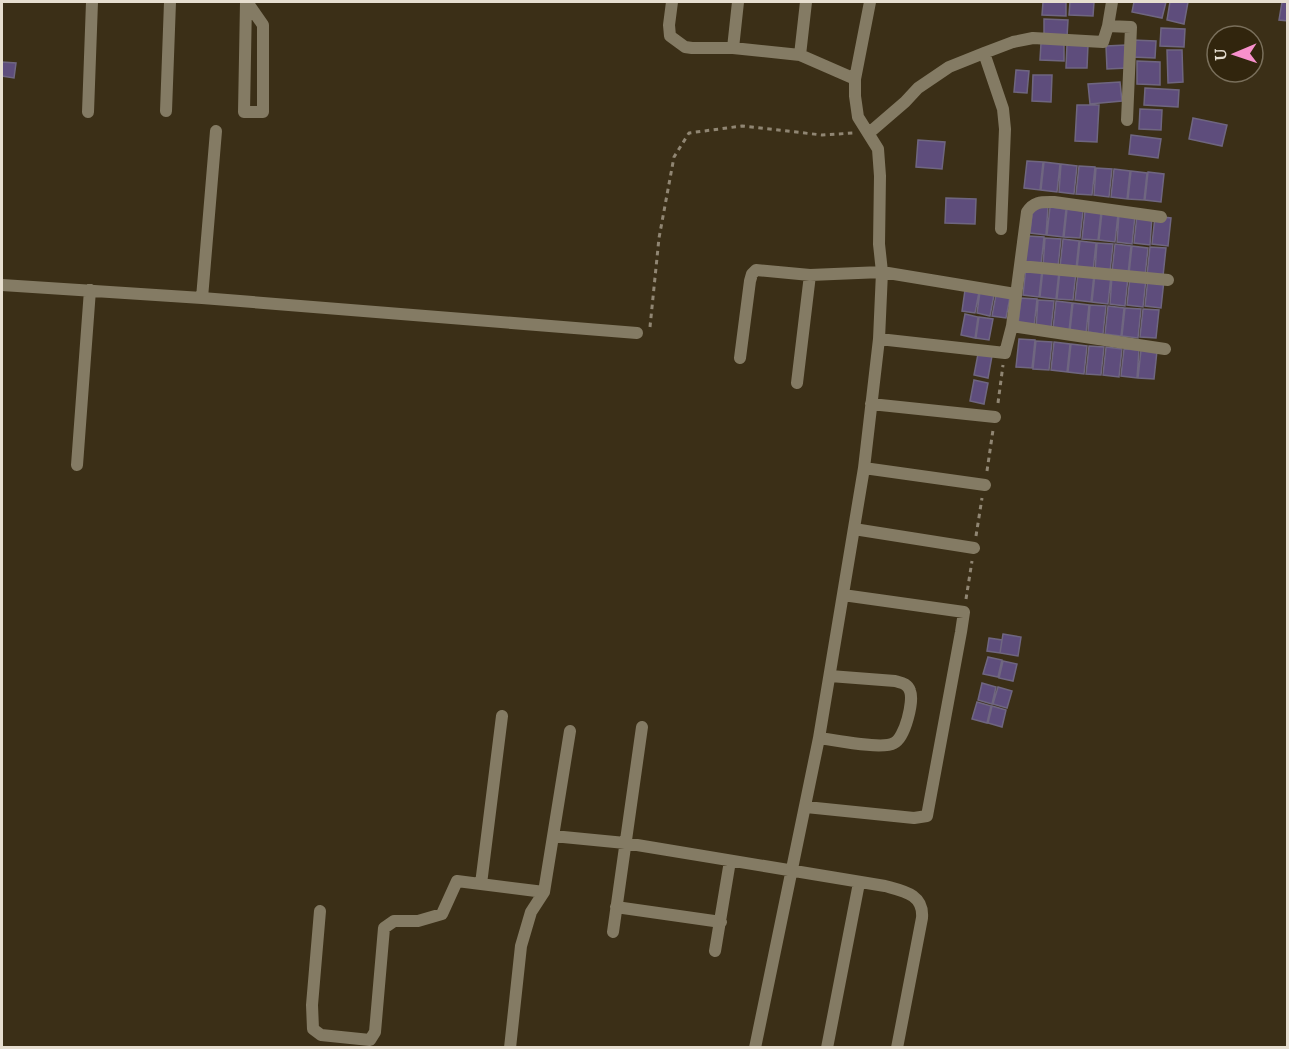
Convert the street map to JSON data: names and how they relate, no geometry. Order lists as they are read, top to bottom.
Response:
{
  "north": "left"
}
